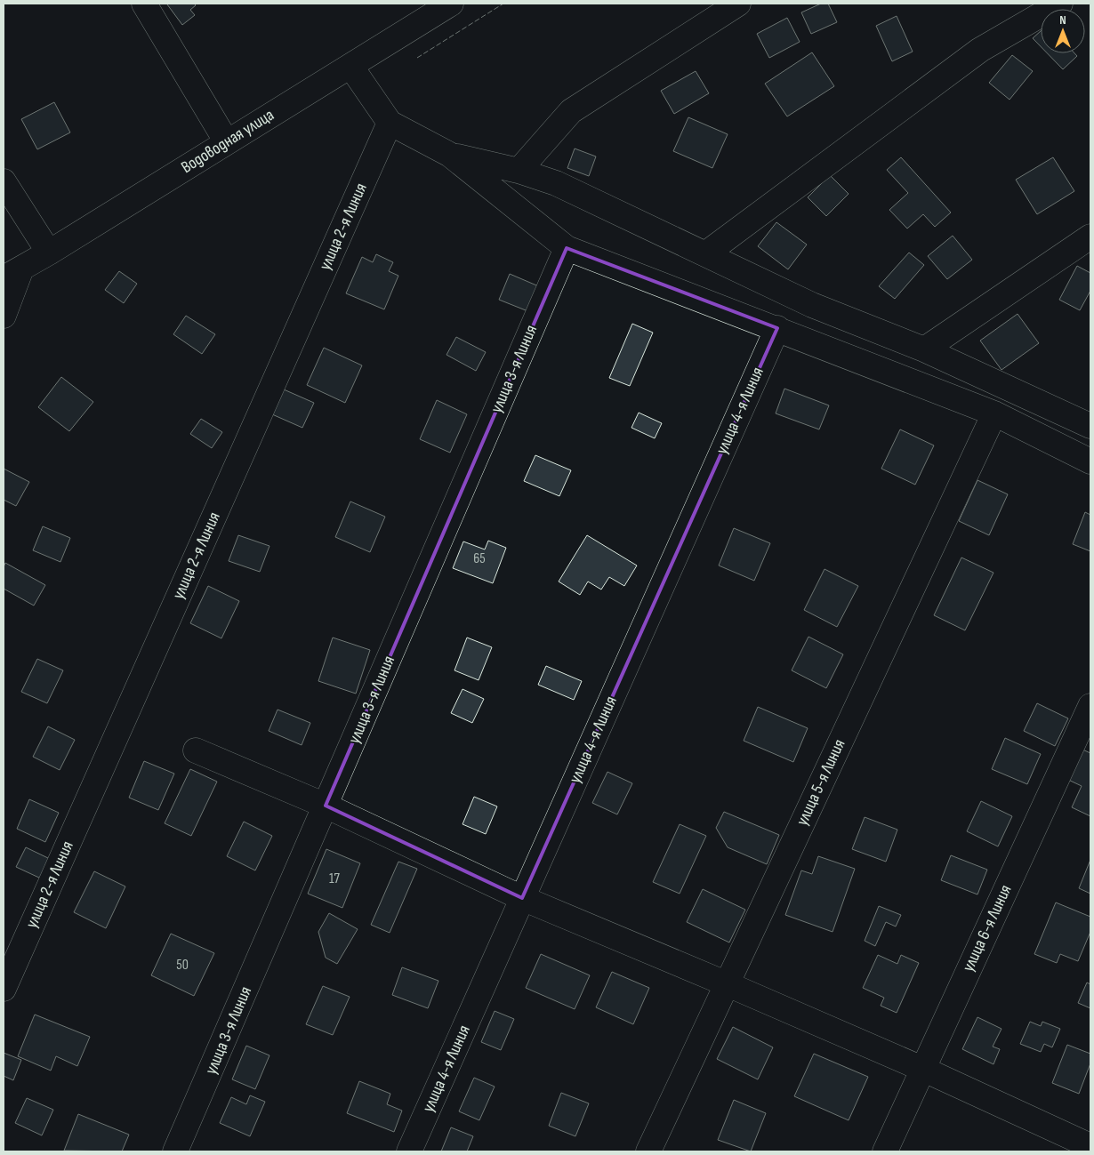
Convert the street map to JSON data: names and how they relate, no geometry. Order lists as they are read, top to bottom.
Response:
{
  "streets": {
    "street": [
      "Водоводная улица",
      "улица 2-я Линия",
      "улица 3-я Линия",
      "улица 4-я Линия",
      "улица 5-я Линия",
      "улица 6-я Линия"
    ]
  },
  "house_numbers": ["65", "17", "50"],
  "north": "top"
}
